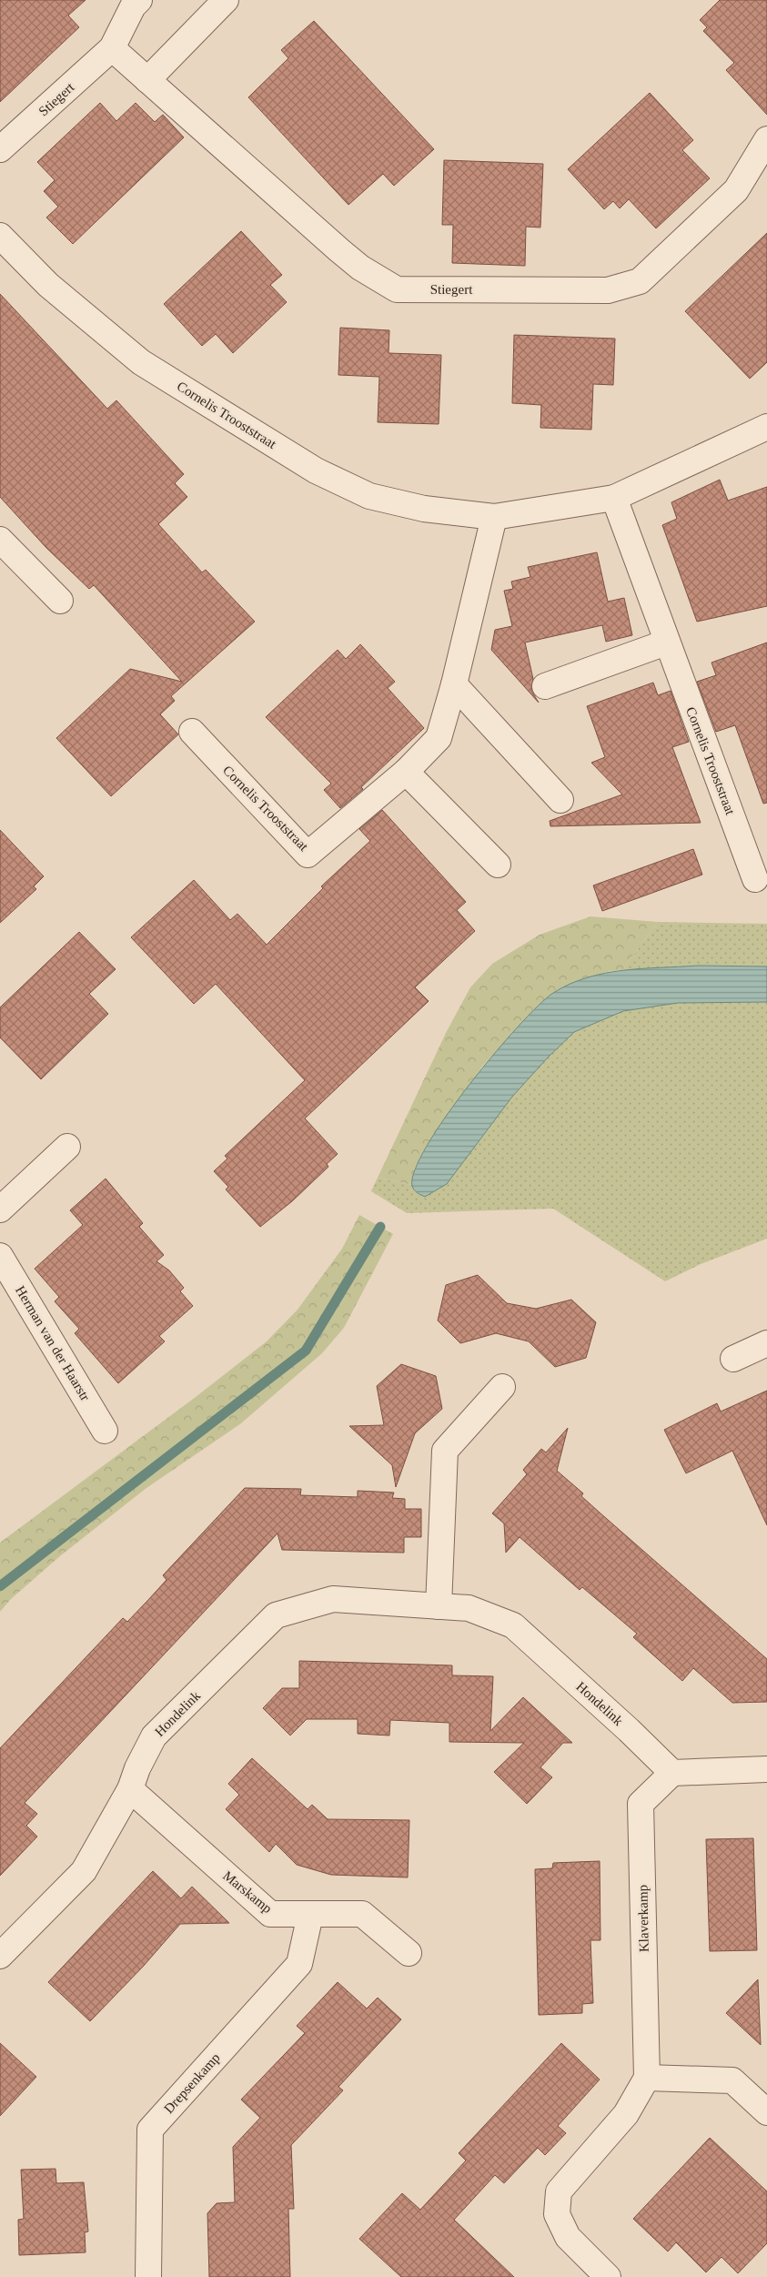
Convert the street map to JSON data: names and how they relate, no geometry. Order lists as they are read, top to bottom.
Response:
{
  "streets": {
    "street": [
      "Stiegert",
      "Cornelis Trooststraat",
      "Herman van der Haarstr",
      "Hondelink",
      "Marskamp",
      "Klaverkamp",
      "Drepsenkamp"
    ]
  },
  "crossings": [
    ["Hondelink", "Marskamp"],
    ["Hondelink", "Klaverkamp"],
    ["Marskamp", "Drepsenkamp"]
  ]
}
